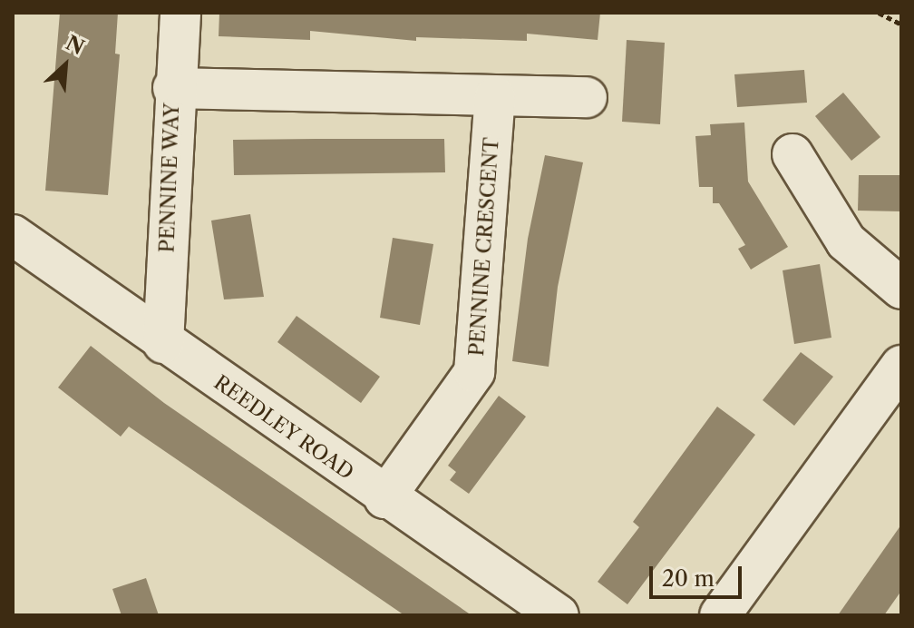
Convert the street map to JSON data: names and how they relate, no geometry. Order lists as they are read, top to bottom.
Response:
{
  "streets": {
    "street": ["PENNINE WAY", "PENNINE CRESCENT", "REEDLEY ROAD"]
  },
  "crossings": [
    ["PENNINE WAY", "REEDLEY ROAD"],
    ["PENNINE CRESCENT", "REEDLEY ROAD"]
  ],
  "scale_bar": "20 m",
  "north": "top right"
}
